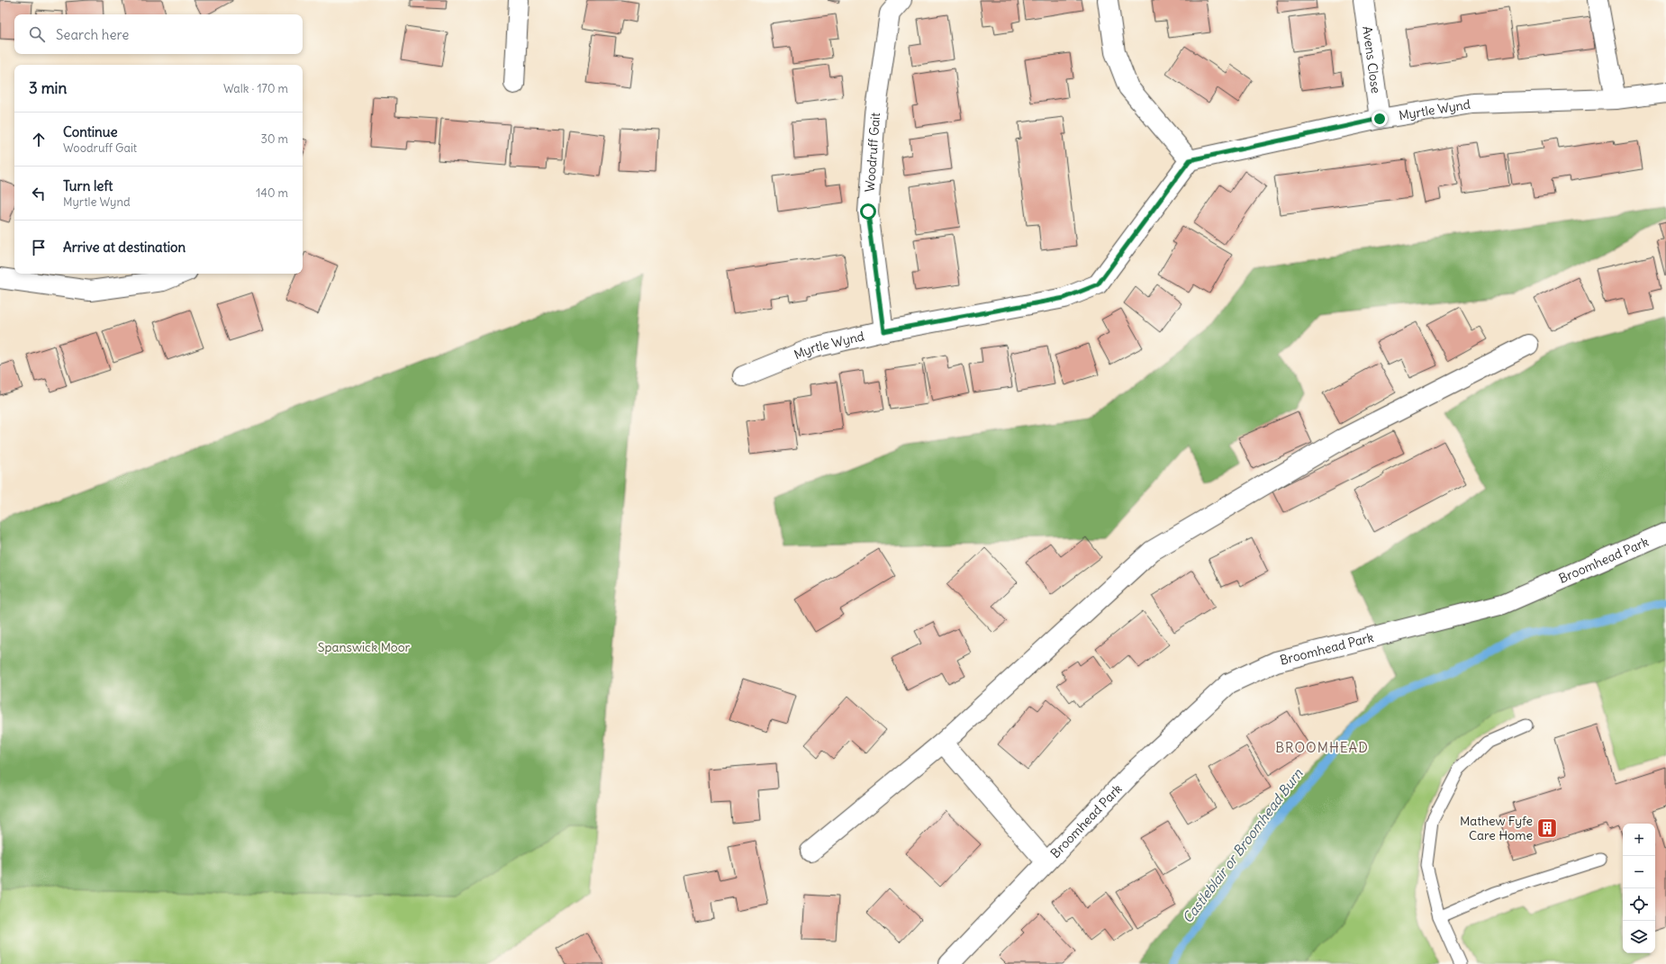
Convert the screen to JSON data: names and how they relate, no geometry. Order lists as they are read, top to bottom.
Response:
{
  "streets": {
    "street": [
      "Avens Close",
      "Myrtle Wynd",
      "Woodruff Gait",
      "Broomhead Park"
    ]
  },
  "crossings": [
    ["Avens Close", "Myrtle Wynd"],
    ["Myrtle Wynd", "Woodruff Gait"]
  ],
  "districts": ["BROOMHEAD"],
  "water": ["Castleblair or Broomhead Burn"],
  "parks": ["Spanswick Moor"],
  "places": {
    "building": ["Mathew Fyfe Care Home"]
  },
  "page": {
    "search": "Search here",
    "heading": ["3 min", "Walk · 170 m"],
    "list": [
      ["Continue", "Woodruff Gait", "30 m"],
      ["Turn left", "Myrtle Wynd", "140 m"],
      "Arrive at destination"
    ],
    "map_buttons": ["+", "−"]
  }
}
